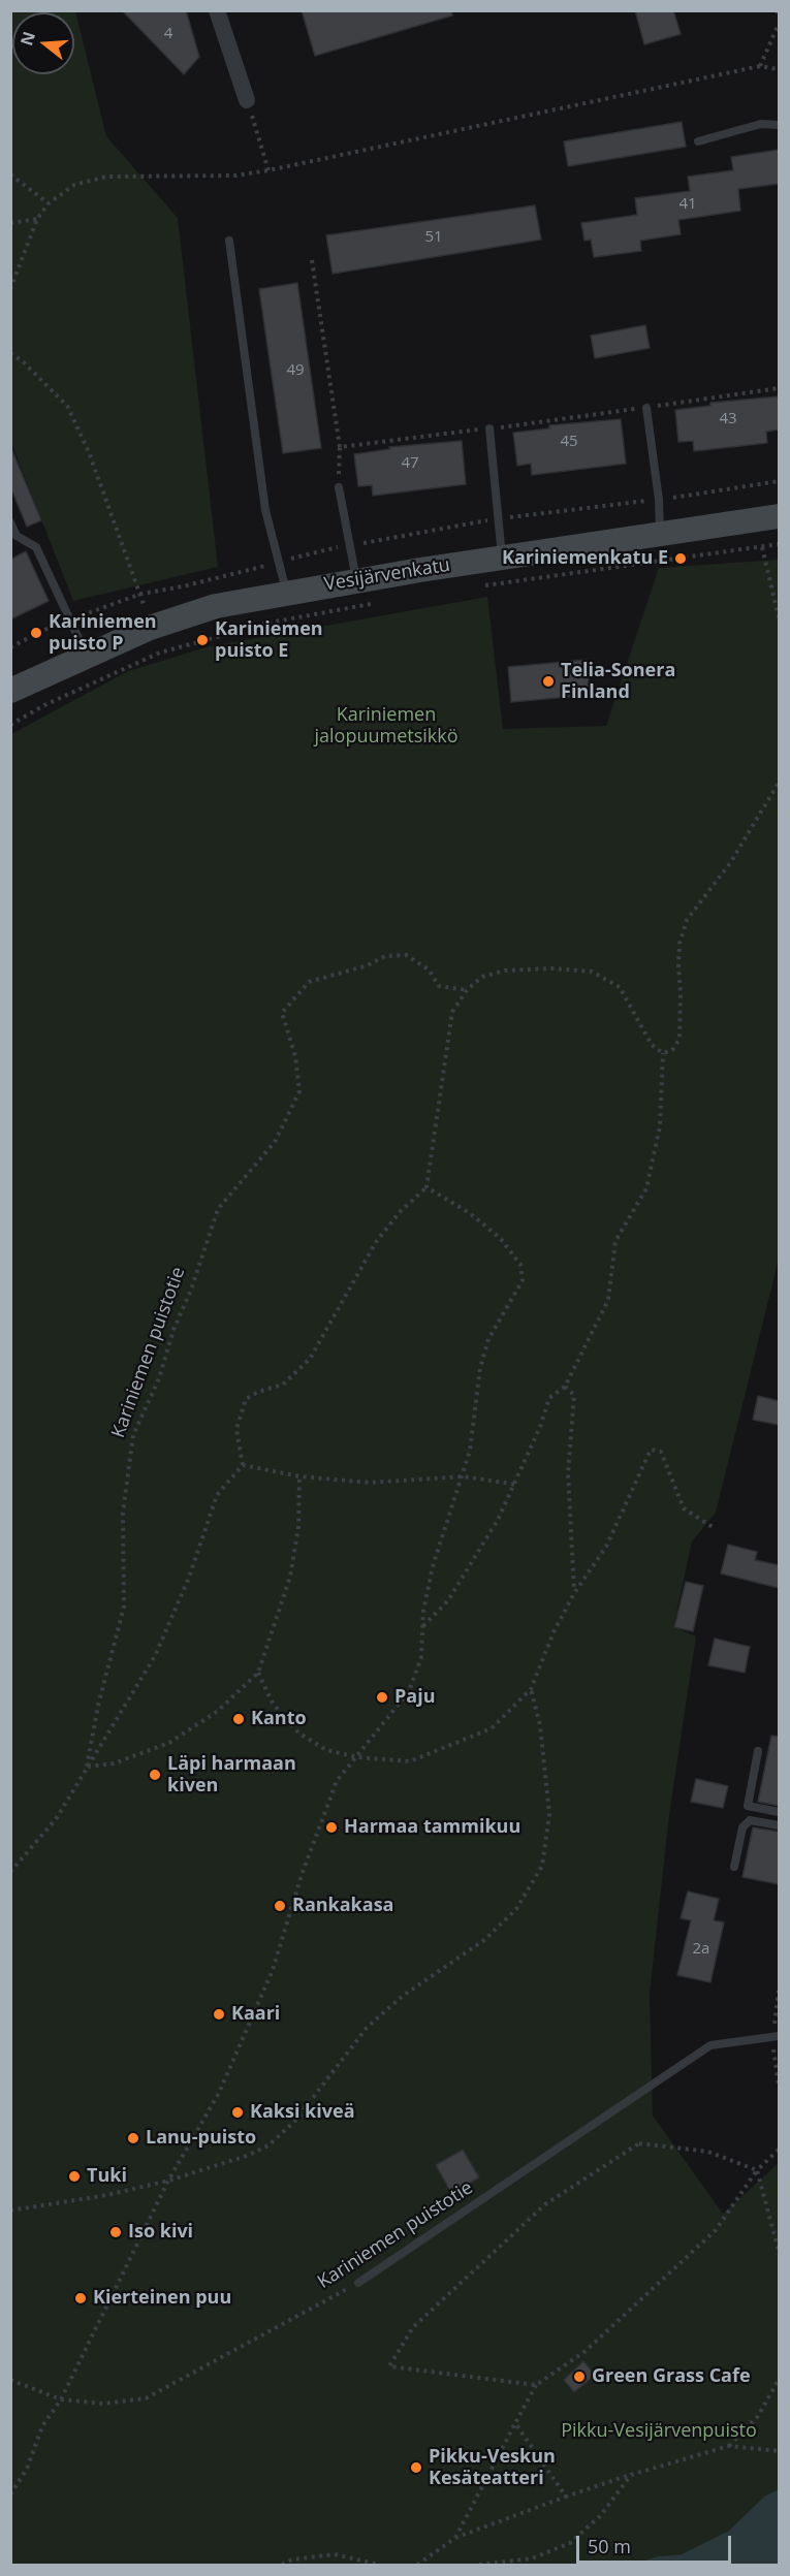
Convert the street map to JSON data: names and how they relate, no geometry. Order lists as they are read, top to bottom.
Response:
{
  "streets": {
    "street": ["Vesijärvenkatu"],
    "lane": ["Kariniemen puistotie"]
  },
  "parks": ["Kariniemen jalopuumetsikkö", "Pikku-Vesijärvenpuisto"],
  "places": [
    "Kariniemenkatu E",
    "Kariniemen puisto P",
    "Kariniemen puisto E",
    "Telia-Sonera Finland",
    "Paju",
    "Kanto",
    "Läpi harmaan kiven",
    "Harmaa tammikuu",
    "Rankakasa",
    "Kaari",
    "Kaksi kiveä",
    "Lanu-puisto",
    "Tuki",
    "Iso kivi",
    "Kierteinen puu",
    "Green Grass Cafe",
    "Pikku-Veskun Kesäteatteri"
  ],
  "house_numbers": [
    "4",
    "41",
    "51",
    "49",
    "43",
    "45",
    "47",
    "2a"
  ],
  "scale_bar": "50 m",
  "north": "left"
}
